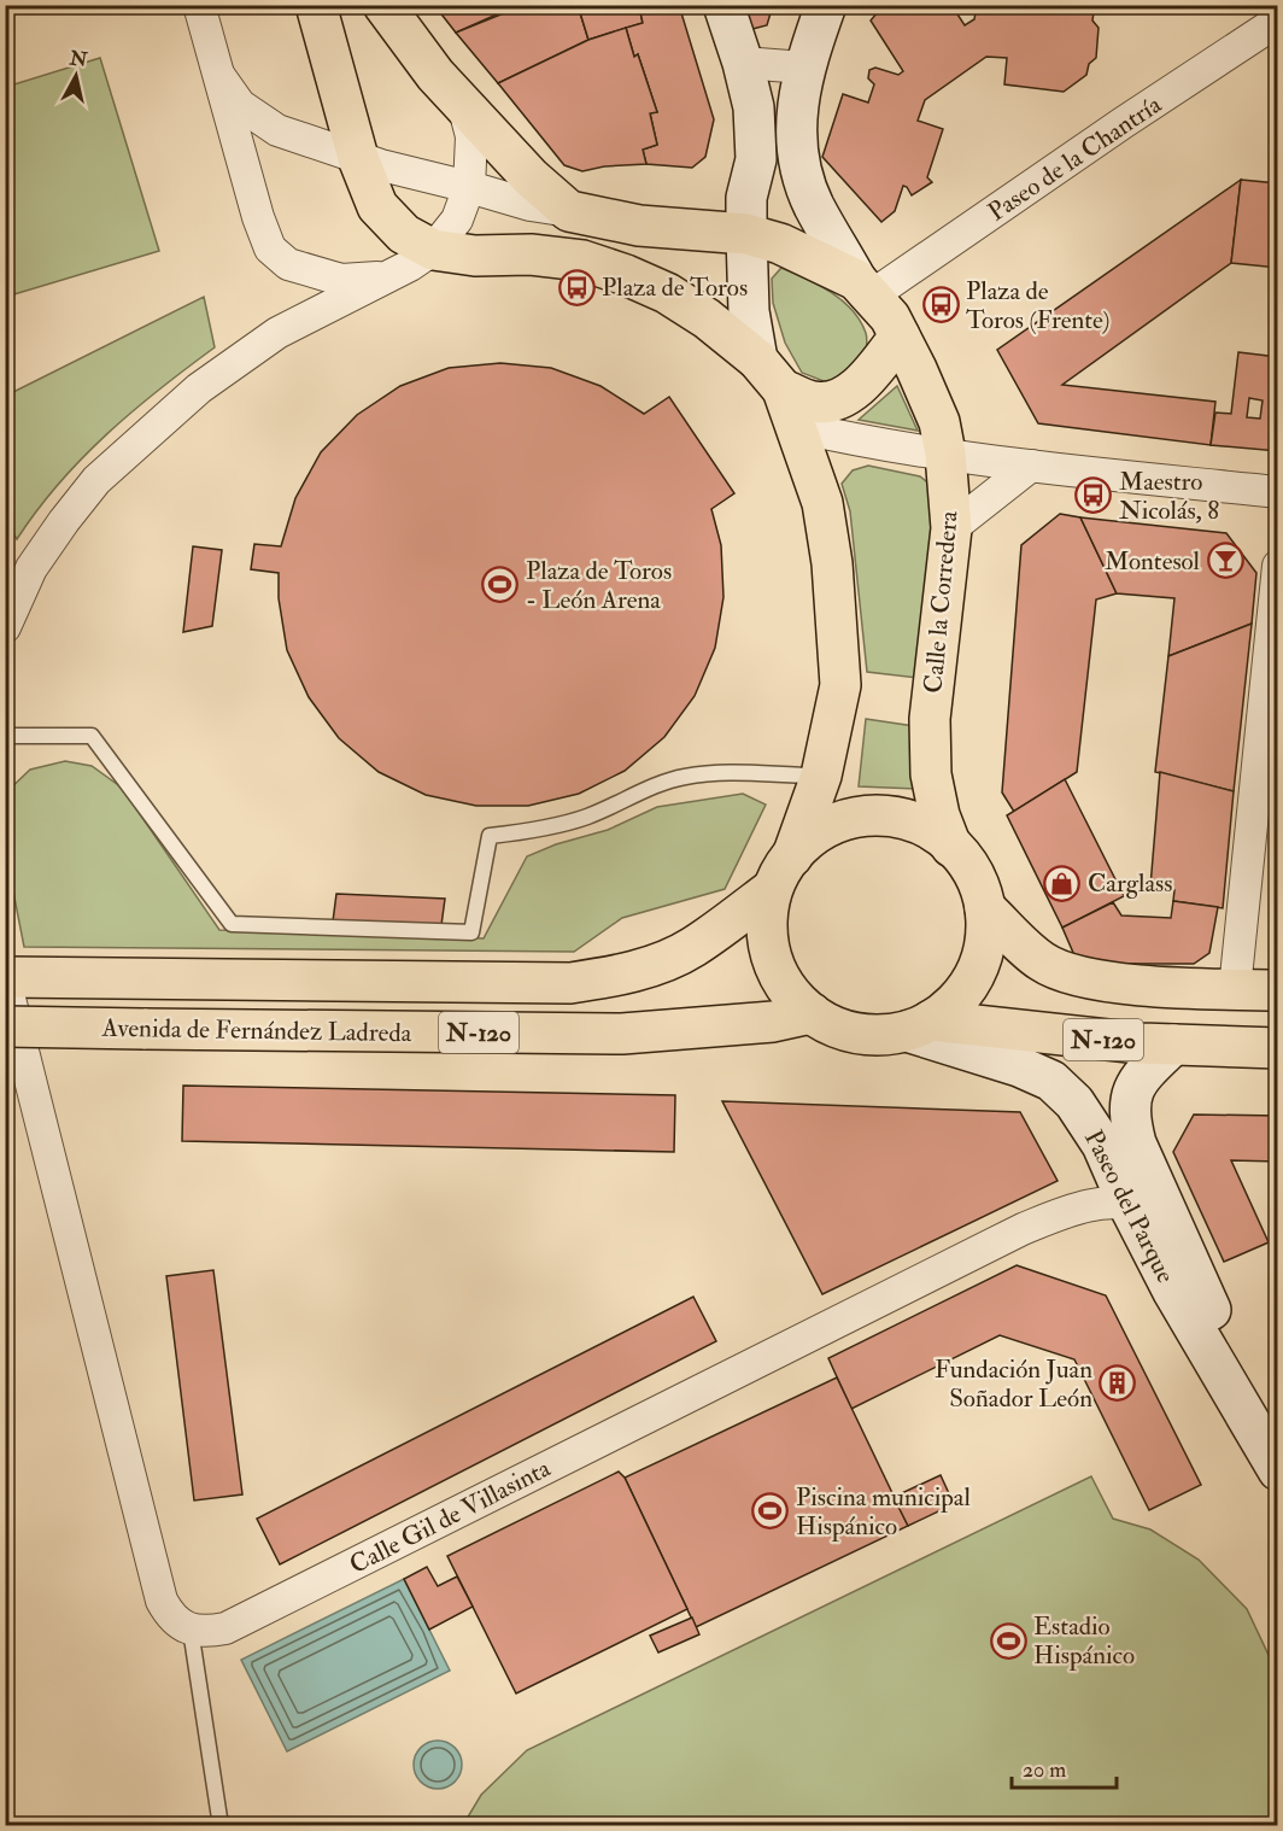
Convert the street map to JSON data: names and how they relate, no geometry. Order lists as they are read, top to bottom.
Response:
{
  "streets": {
    "main road": ["Calle la Corredera", "Avenida de Fernández Ladreda", "N-120"],
    "street": ["Paseo de la Chantría", "Paseo del Parque", "Calle Gil de Villasinta"]
  },
  "crossings": [
    ["Paseo de la Chantría", "Calle la Corredera"],
    ["Calle la Corredera", "Avenida de Fernández Ladreda"],
    ["Calle la Corredera", "N-120"],
    ["Calle la Corredera", "Paseo del Parque"],
    ["Avenida de Fernández Ladreda", "N-120"],
    ["Avenida de Fernández Ladreda", "Paseo del Parque"],
    ["N-120", "Paseo del Parque"],
    ["Paseo del Parque", "Calle Gil de Villasinta"]
  ],
  "places": {
    "bus stop": ["Plaza de Toros", "Plaza de Toros (Frente)", "Maestro Nicolás, 8"],
    "bar": ["Montesol"],
    "sports": ["Plaza de Toros - León Arena", "Piscina municipal Hispánico", "Estadio Hispánico"],
    "shop": ["Carglass"],
    "building": ["Fundación Juan Soñador León"]
  },
  "scale_bar": "20 m",
  "north": "top"
}
